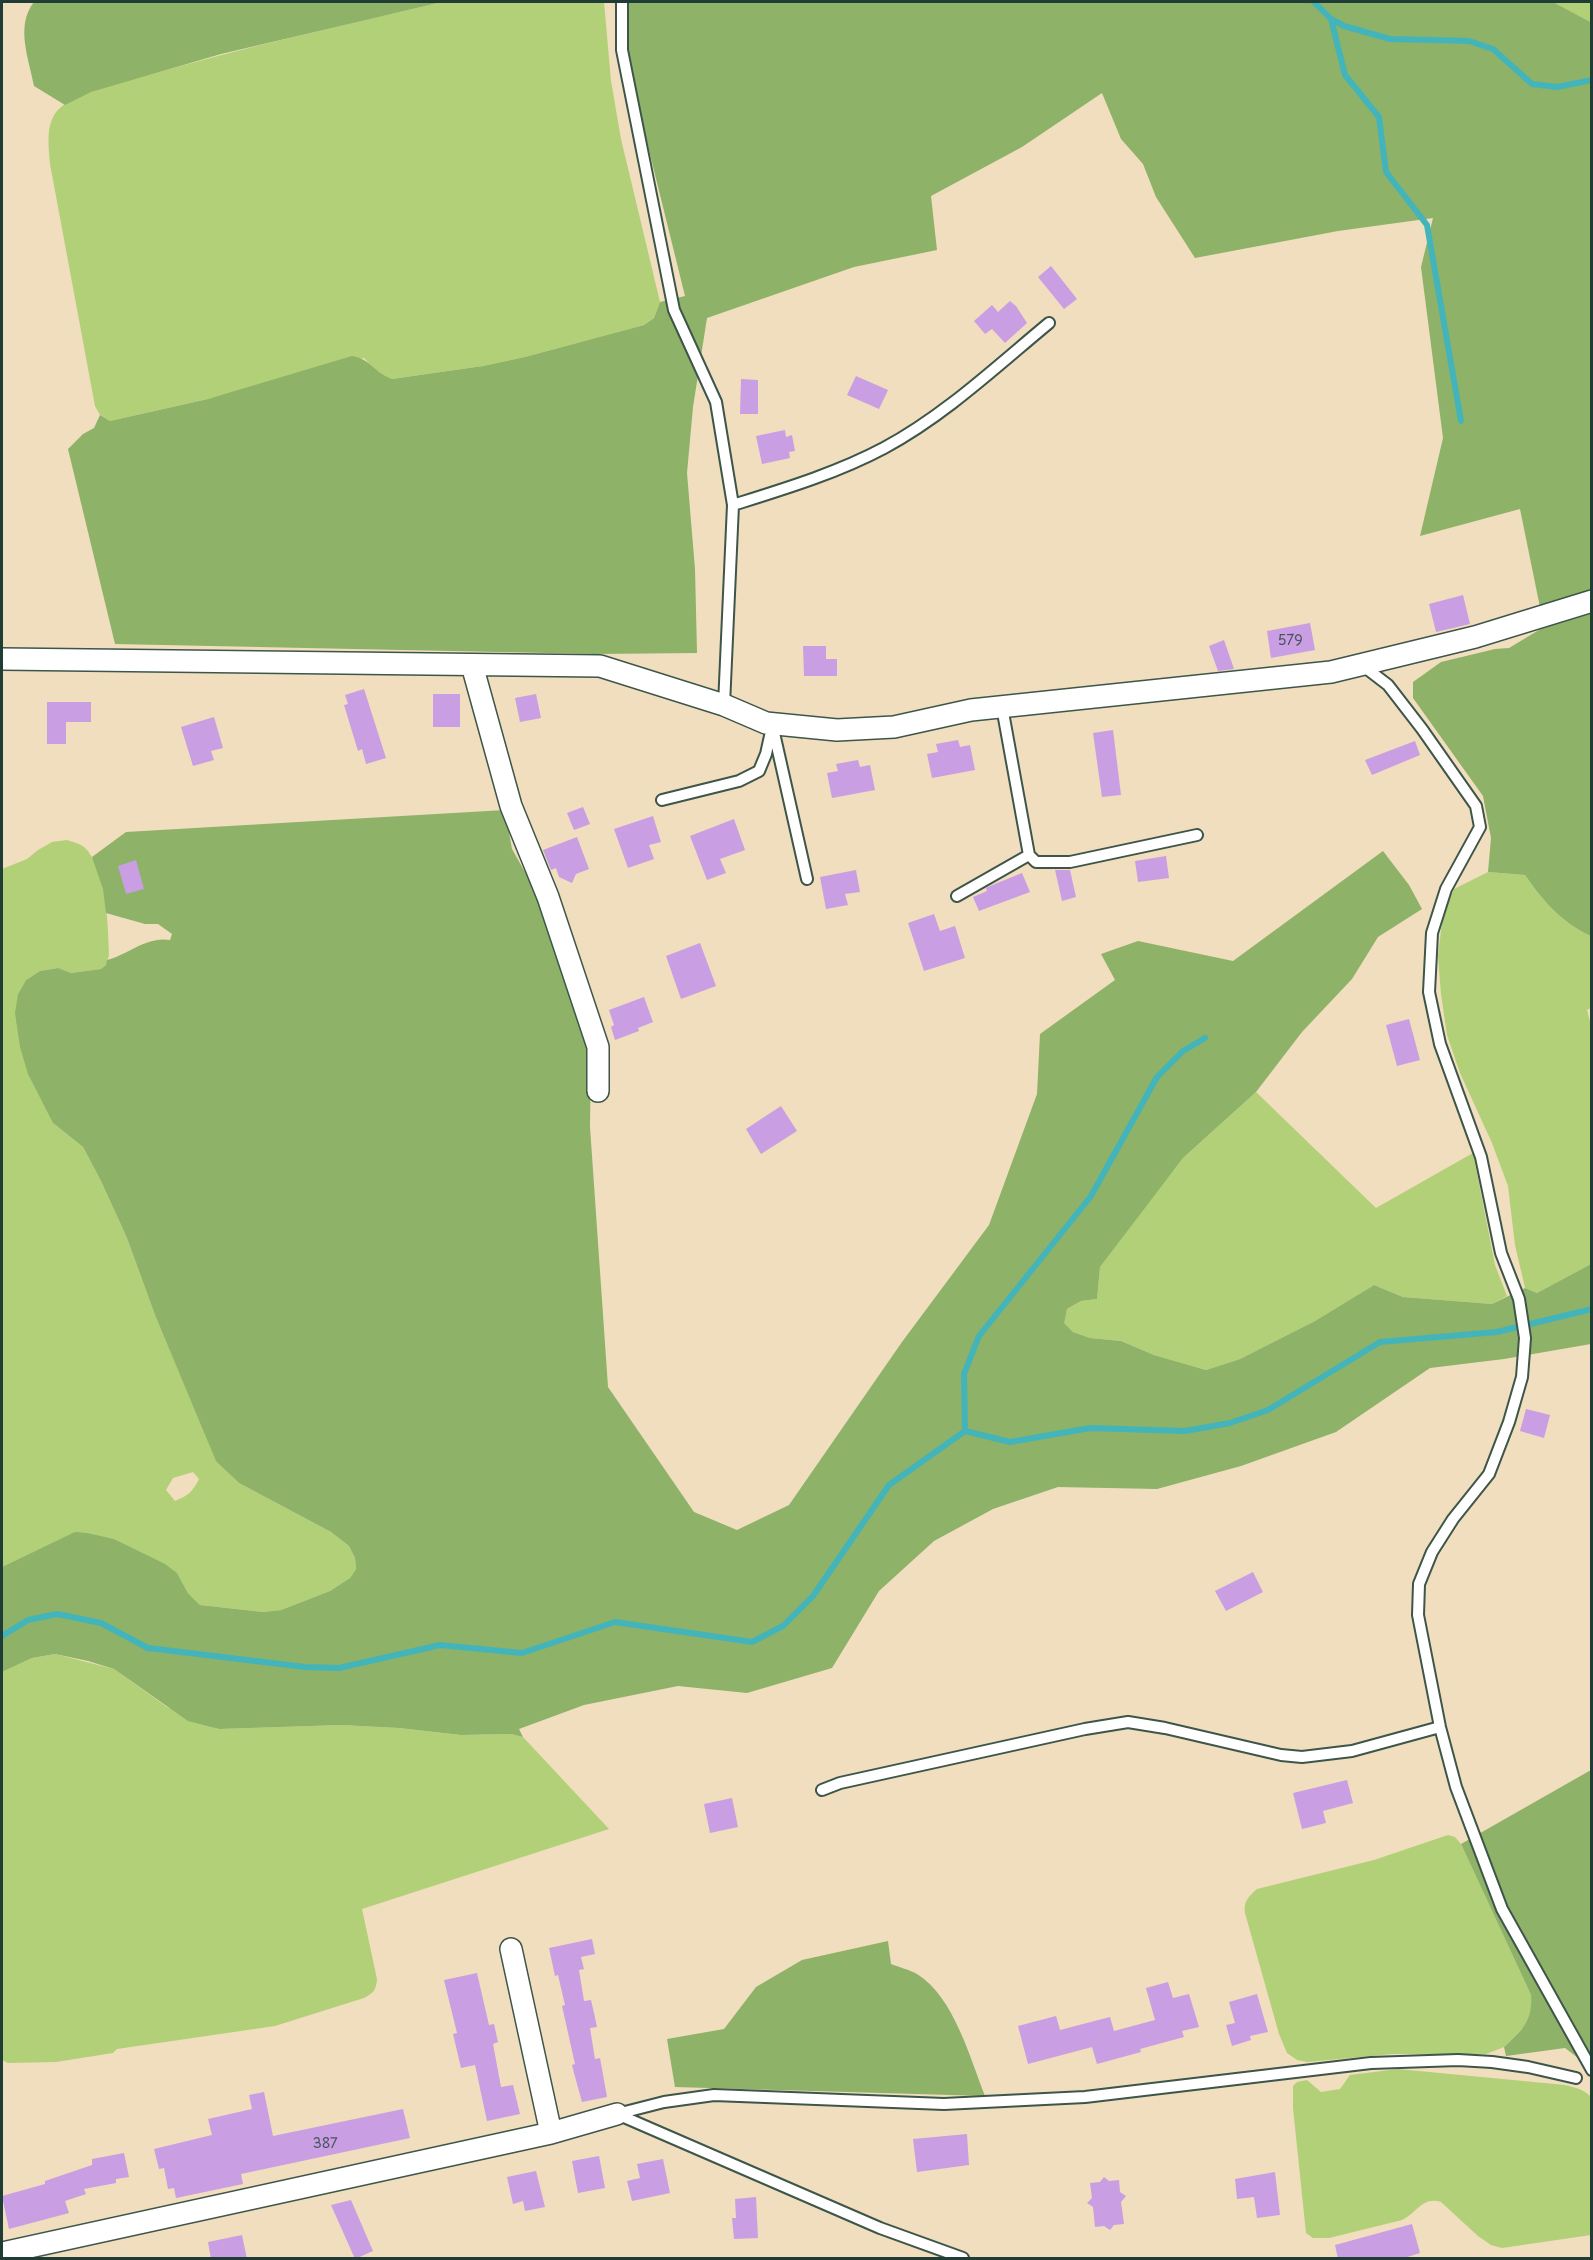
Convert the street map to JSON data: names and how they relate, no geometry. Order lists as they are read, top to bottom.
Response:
{
  "house_numbers": ["579", "387"]
}
